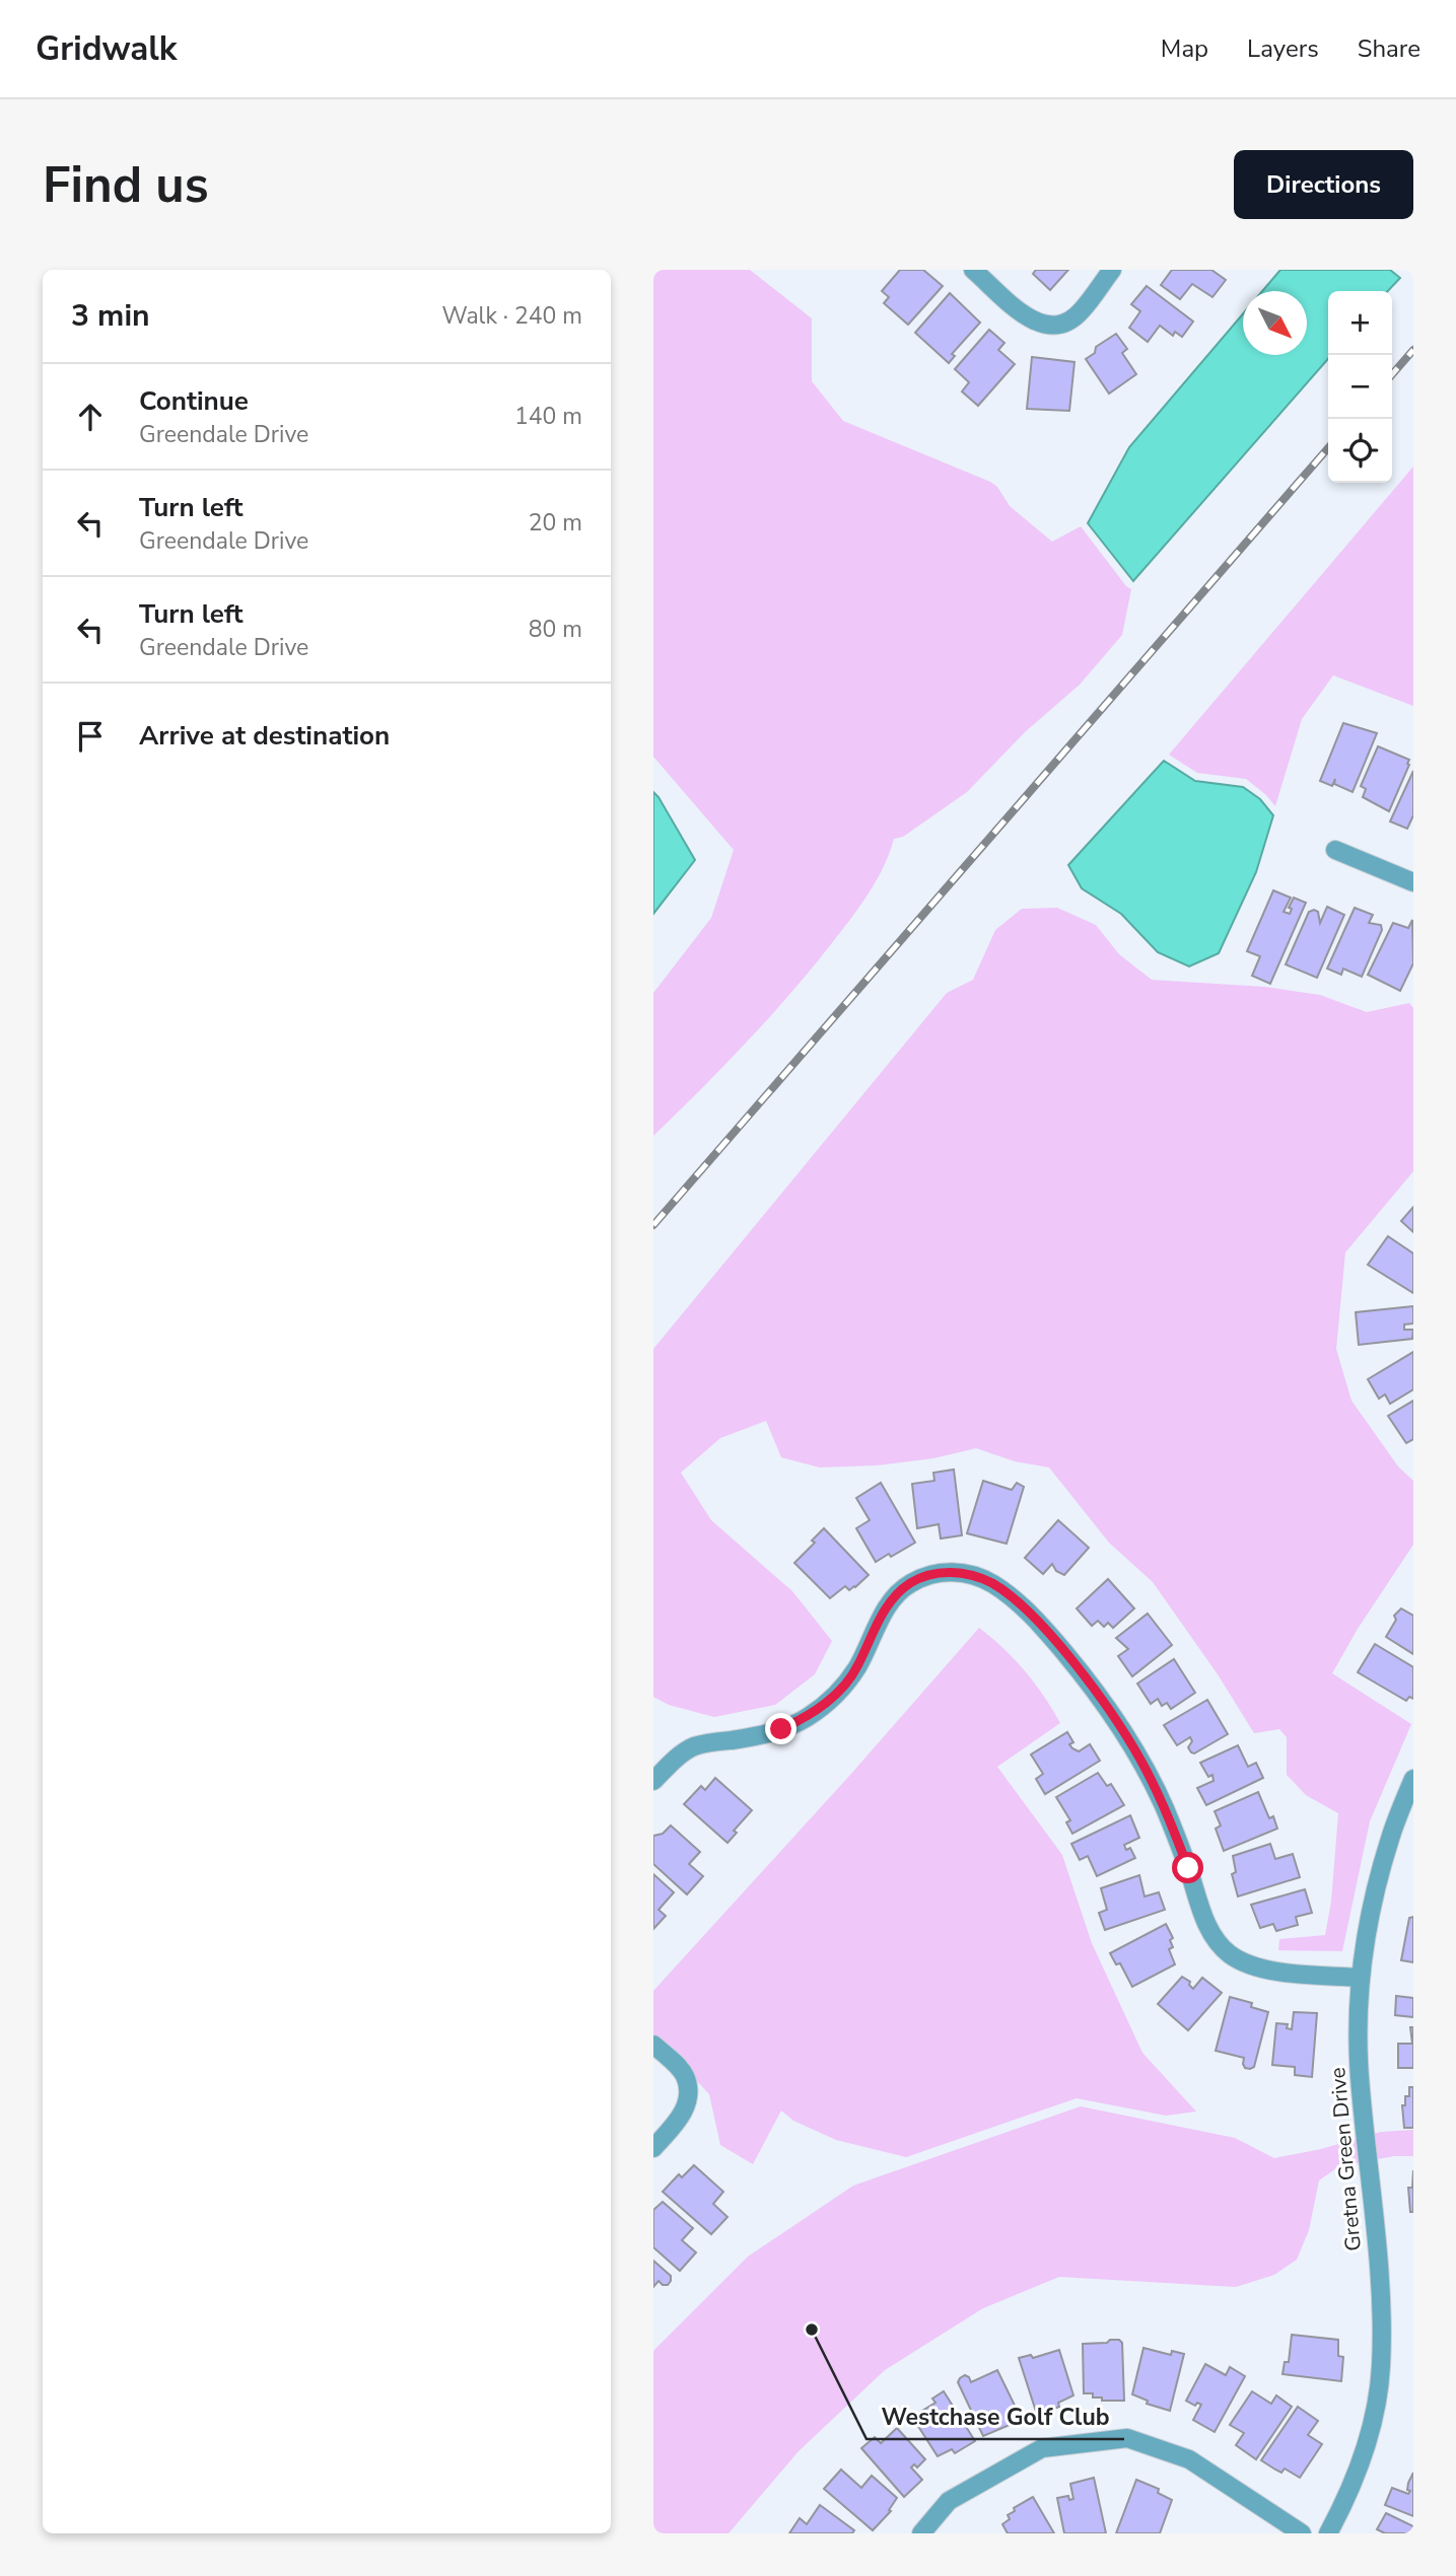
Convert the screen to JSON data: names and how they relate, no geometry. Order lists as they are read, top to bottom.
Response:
{
  "streets": {
    "street": ["Gretna Green Drive"]
  },
  "places": ["Westchase Golf Club"],
  "north": "bottom right",
  "page": {
    "header": "Gridwalk",
    "nav": ["Map", "Layers", "Share"],
    "buttons": "Directions",
    "title": "Find us",
    "heading": ["3 min", "Walk · 240 m"],
    "map_buttons": ["+", "−"],
    "list": [
      ["Continue", "Greendale Drive", "140 m"],
      ["Turn left", "Greendale Drive", "20 m"],
      ["Turn left", "Greendale Drive", "80 m"],
      "Arrive at destination"
    ]
  }
}
